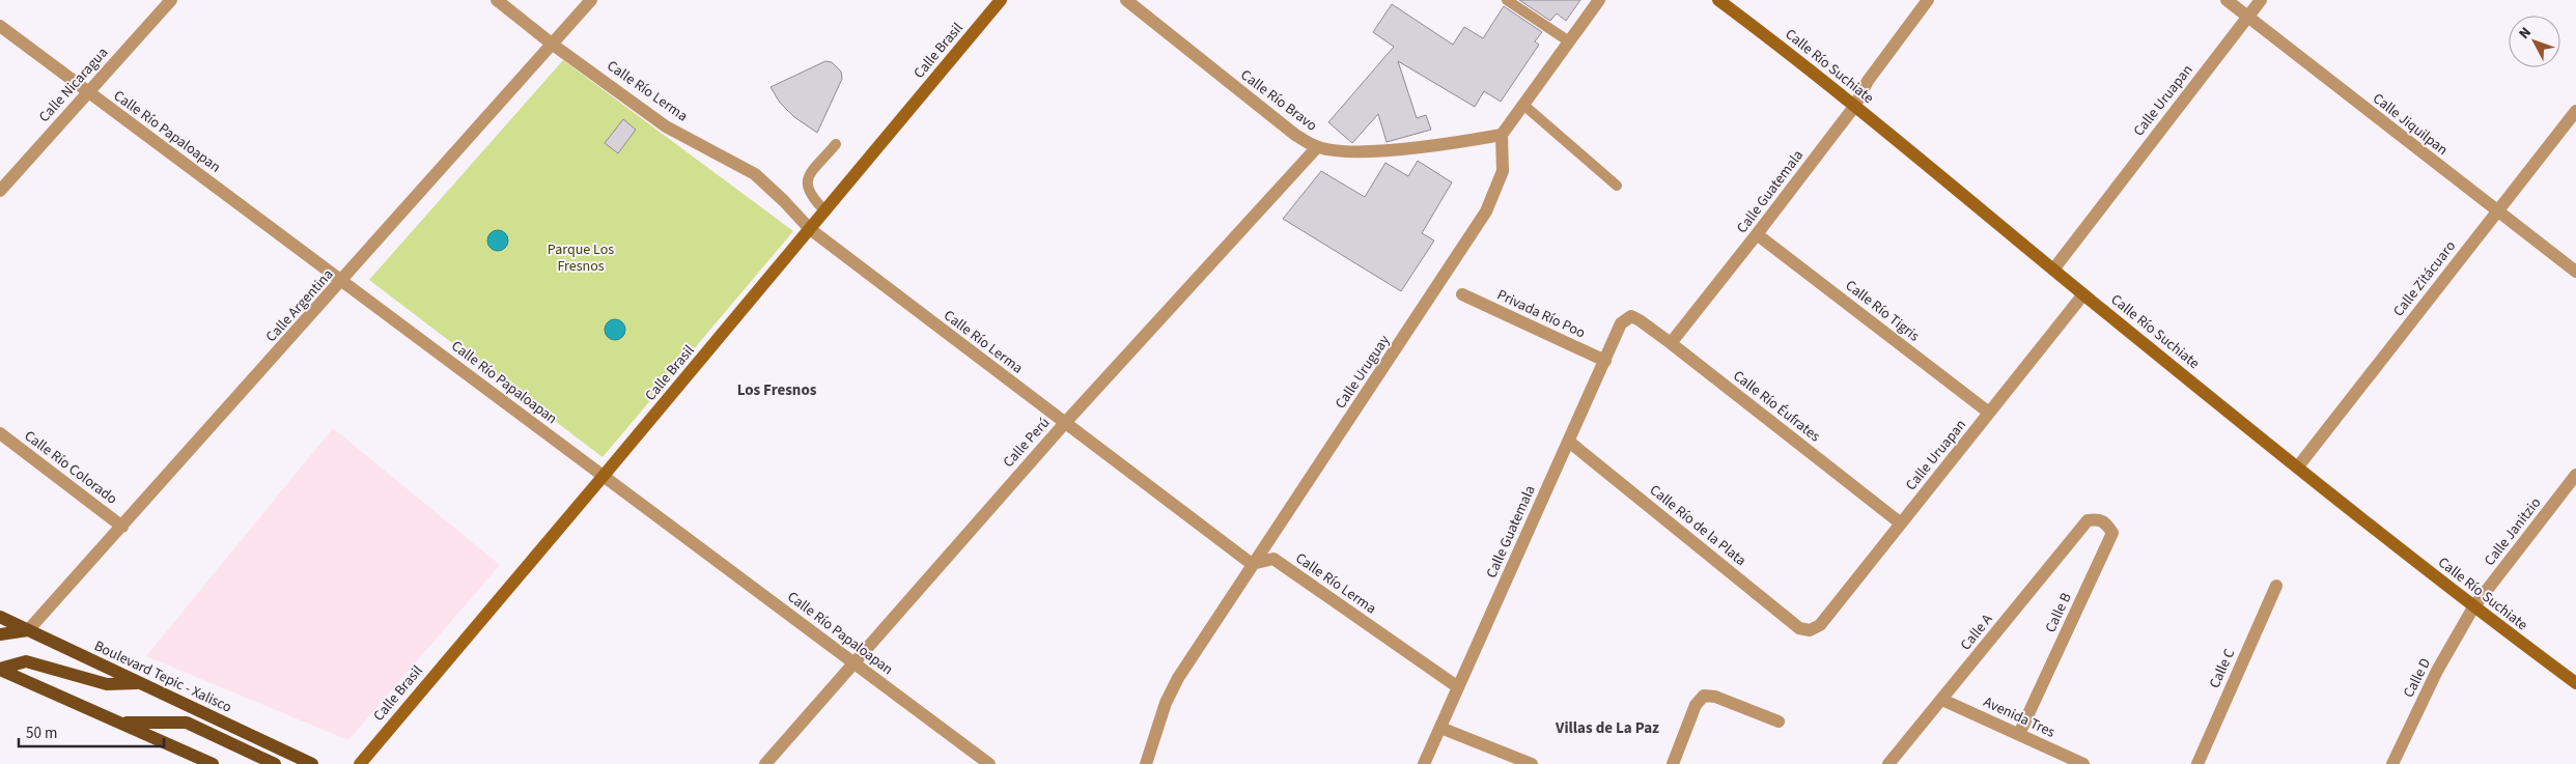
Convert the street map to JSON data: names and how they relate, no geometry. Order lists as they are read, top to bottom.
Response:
{
  "streets": {
    "main road": ["Calle Brasil", "Calle Río Suchiate", "Boulevard Tepic - Xalisco"],
    "street": [
      "Calle Nicaragua",
      "Calle Río Lerma",
      "Calle Río Bravo",
      "Calle Uruapan",
      "Calle Jiquilpan",
      "Calle Río Papaloapan",
      "Calle Guatemala",
      "Calle Zitácuaro",
      "Calle Argentina",
      "Calle Río Tigris",
      "Privada Río Poo",
      "Calle Uruguay",
      "Calle Río Éufrates",
      "Calle Perú",
      "Calle Río Colorado",
      "Calle Río de la Plata",
      "Calle Janitzio",
      "Calle B",
      "Calle A",
      "Calle C",
      "Calle D",
      "Avenida Tres"
    ]
  },
  "crossings": [
    ["Calle Brasil", "Calle Río Lerma"],
    ["Calle Brasil", "Calle Río Papaloapan"],
    ["Calle Río Suchiate", "Calle Uruapan"],
    ["Calle Río Suchiate", "Calle Guatemala"],
    ["Calle Río Suchiate", "Calle Zitácuaro"],
    ["Calle Río Suchiate", "Calle Janitzio"],
    ["Calle Río Suchiate", "Calle D"],
    ["Calle Nicaragua", "Calle Río Papaloapan"],
    ["Calle Río Lerma", "Calle Guatemala"],
    ["Calle Río Lerma", "Calle Argentina"],
    ["Calle Río Lerma", "Calle Uruguay"],
    ["Calle Río Lerma", "Calle Perú"],
    ["Calle Río Bravo", "Calle Uruguay"],
    ["Calle Río Bravo", "Calle Perú"],
    ["Calle Uruapan", "Calle Jiquilpan"],
    ["Calle Uruapan", "Calle Río Tigris"],
    ["Calle Uruapan", "Calle Río Éufrates"],
    ["Calle Uruapan", "Calle Río de la Plata"],
    ["Calle Jiquilpan", "Calle Zitácuaro"],
    ["Calle Río Papaloapan", "Calle Argentina"],
    ["Calle Río Papaloapan", "Calle Perú"],
    ["Calle Guatemala", "Calle Río Tigris"],
    ["Calle Guatemala", "Privada Río Poo"],
    ["Calle Guatemala", "Calle Río Éufrates"],
    ["Calle Guatemala", "Calle Río de la Plata"],
    ["Calle Argentina", "Calle Río Colorado"],
    ["Calle Argentina", "Boulevard Tepic - Xalisco"],
    ["Calle Janitzio", "Calle D"],
    ["Calle B", "Calle A"],
    ["Calle B", "Avenida Tres"],
    ["Calle A", "Avenida Tres"]
  ],
  "districts": ["Los Fresnos", "Villas de La Paz"],
  "parks": ["Parque Los Fresnos"],
  "scale_bar": "50 m",
  "north": "top left"
}
